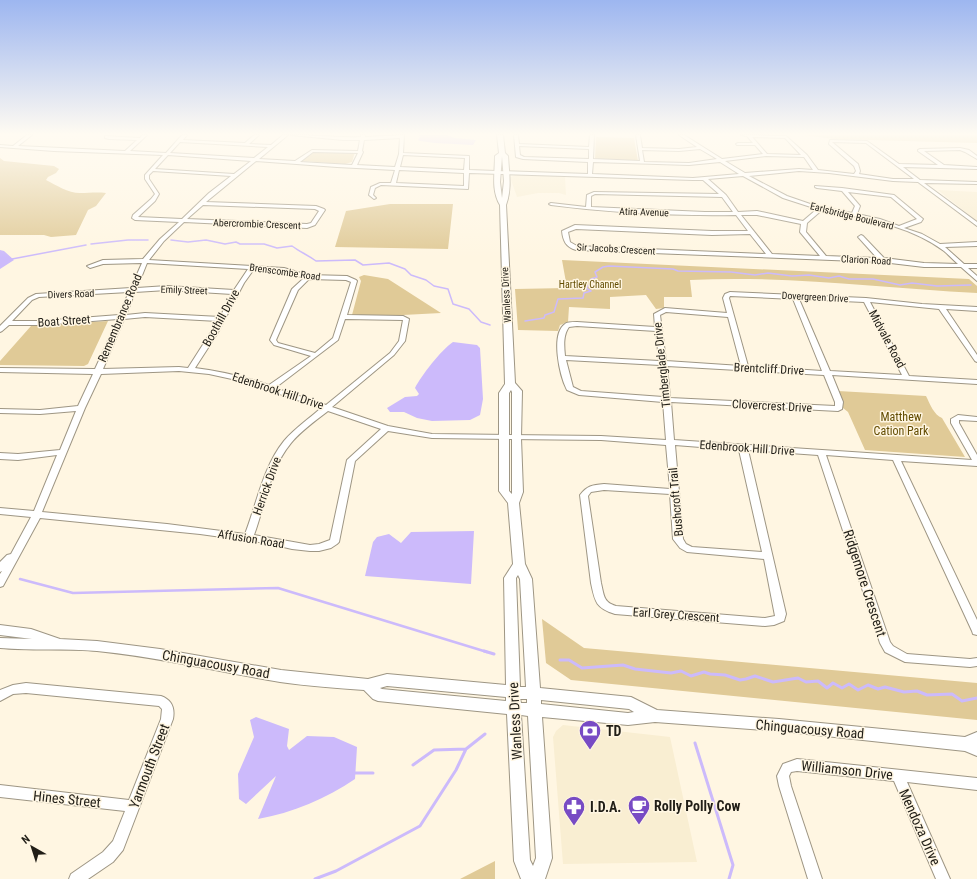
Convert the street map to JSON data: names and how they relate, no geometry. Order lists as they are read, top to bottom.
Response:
{
  "streets": {
    "main road": ["Wanless Drive", "Chinguacousy Road"],
    "street": [
      "Atira Avenue",
      "Earlsbridge Boulevard",
      "Abercrombie Crescent",
      "Sir Jacobs Crescent",
      "Clarion Road",
      "Brenscombe Road",
      "Emily Street",
      "Divers Road",
      "Dovergreen Drive",
      "Remembrance Road",
      "Boothill Drive",
      "Boat Street",
      "Midvale Road",
      "Timberglade Drive",
      "Brentcliff Drive",
      "Edenbrook Hill Drive",
      "Clovercrest Drive",
      "Herrick Drive",
      "Bushcroft Trail",
      "Affusion Road",
      "Ridgemore Crescent",
      "Earl Grey Crescent",
      "Yarmouth Street",
      "Williamson Drive",
      "Hines Street",
      "Mendoza Drive"
    ]
  },
  "crossings": [
    ["Earlsbridge Boulevard", "Clarion Road"],
    ["Abercrombie Crescent", "Remembrance Road"],
    ["Sir Jacobs Crescent", "Clarion Road"],
    ["Brenscombe Road", "Remembrance Road"],
    ["Brenscombe Road", "Boothill Drive"],
    ["Brenscombe Road", "Edenbrook Hill Drive"],
    ["Brenscombe Road", "Herrick Drive"],
    ["Emily Street", "Divers Road"],
    ["Emily Street", "Remembrance Road"],
    ["Emily Street", "Boothill Drive"],
    ["Divers Road", "Remembrance Road"],
    ["Divers Road", "Boat Street"],
    ["Wanless Drive", "Edenbrook Hill Drive"],
    ["Wanless Drive", "Chinguacousy Road"],
    ["Dovergreen Drive", "Midvale Road"],
    ["Dovergreen Drive", "Timberglade Drive"],
    ["Dovergreen Drive", "Brentcliff Drive"],
    ["Remembrance Road", "Boat Street"],
    ["Remembrance Road", "Edenbrook Hill Drive"],
    ["Remembrance Road", "Affusion Road"],
    ["Boothill Drive", "Boat Street"],
    ["Boothill Drive", "Edenbrook Hill Drive"],
    ["Midvale Road", "Brentcliff Drive"],
    ["Timberglade Drive", "Brentcliff Drive"],
    ["Timberglade Drive", "Edenbrook Hill Drive"],
    ["Timberglade Drive", "Clovercrest Drive"],
    ["Timberglade Drive", "Bushcroft Trail"],
    ["Brentcliff Drive", "Clovercrest Drive"],
    ["Edenbrook Hill Drive", "Herrick Drive"],
    ["Edenbrook Hill Drive", "Bushcroft Trail"],
    ["Edenbrook Hill Drive", "Affusion Road"],
    ["Edenbrook Hill Drive", "Ridgemore Crescent"],
    ["Edenbrook Hill Drive", "Earl Grey Crescent"],
    ["Herrick Drive", "Affusion Road"],
    ["Bushcroft Trail", "Earl Grey Crescent"],
    ["Yarmouth Street", "Hines Street"],
    ["Williamson Drive", "Mendoza Drive"]
  ],
  "parks": ["Hartley Channel", "Matthew Cation Park"],
  "places": {
    "bank": ["TD"],
    "cafe": ["Rolly Polly Cow"],
    "pharmacy": ["I.D.A."]
  },
  "north": "top left"
}
